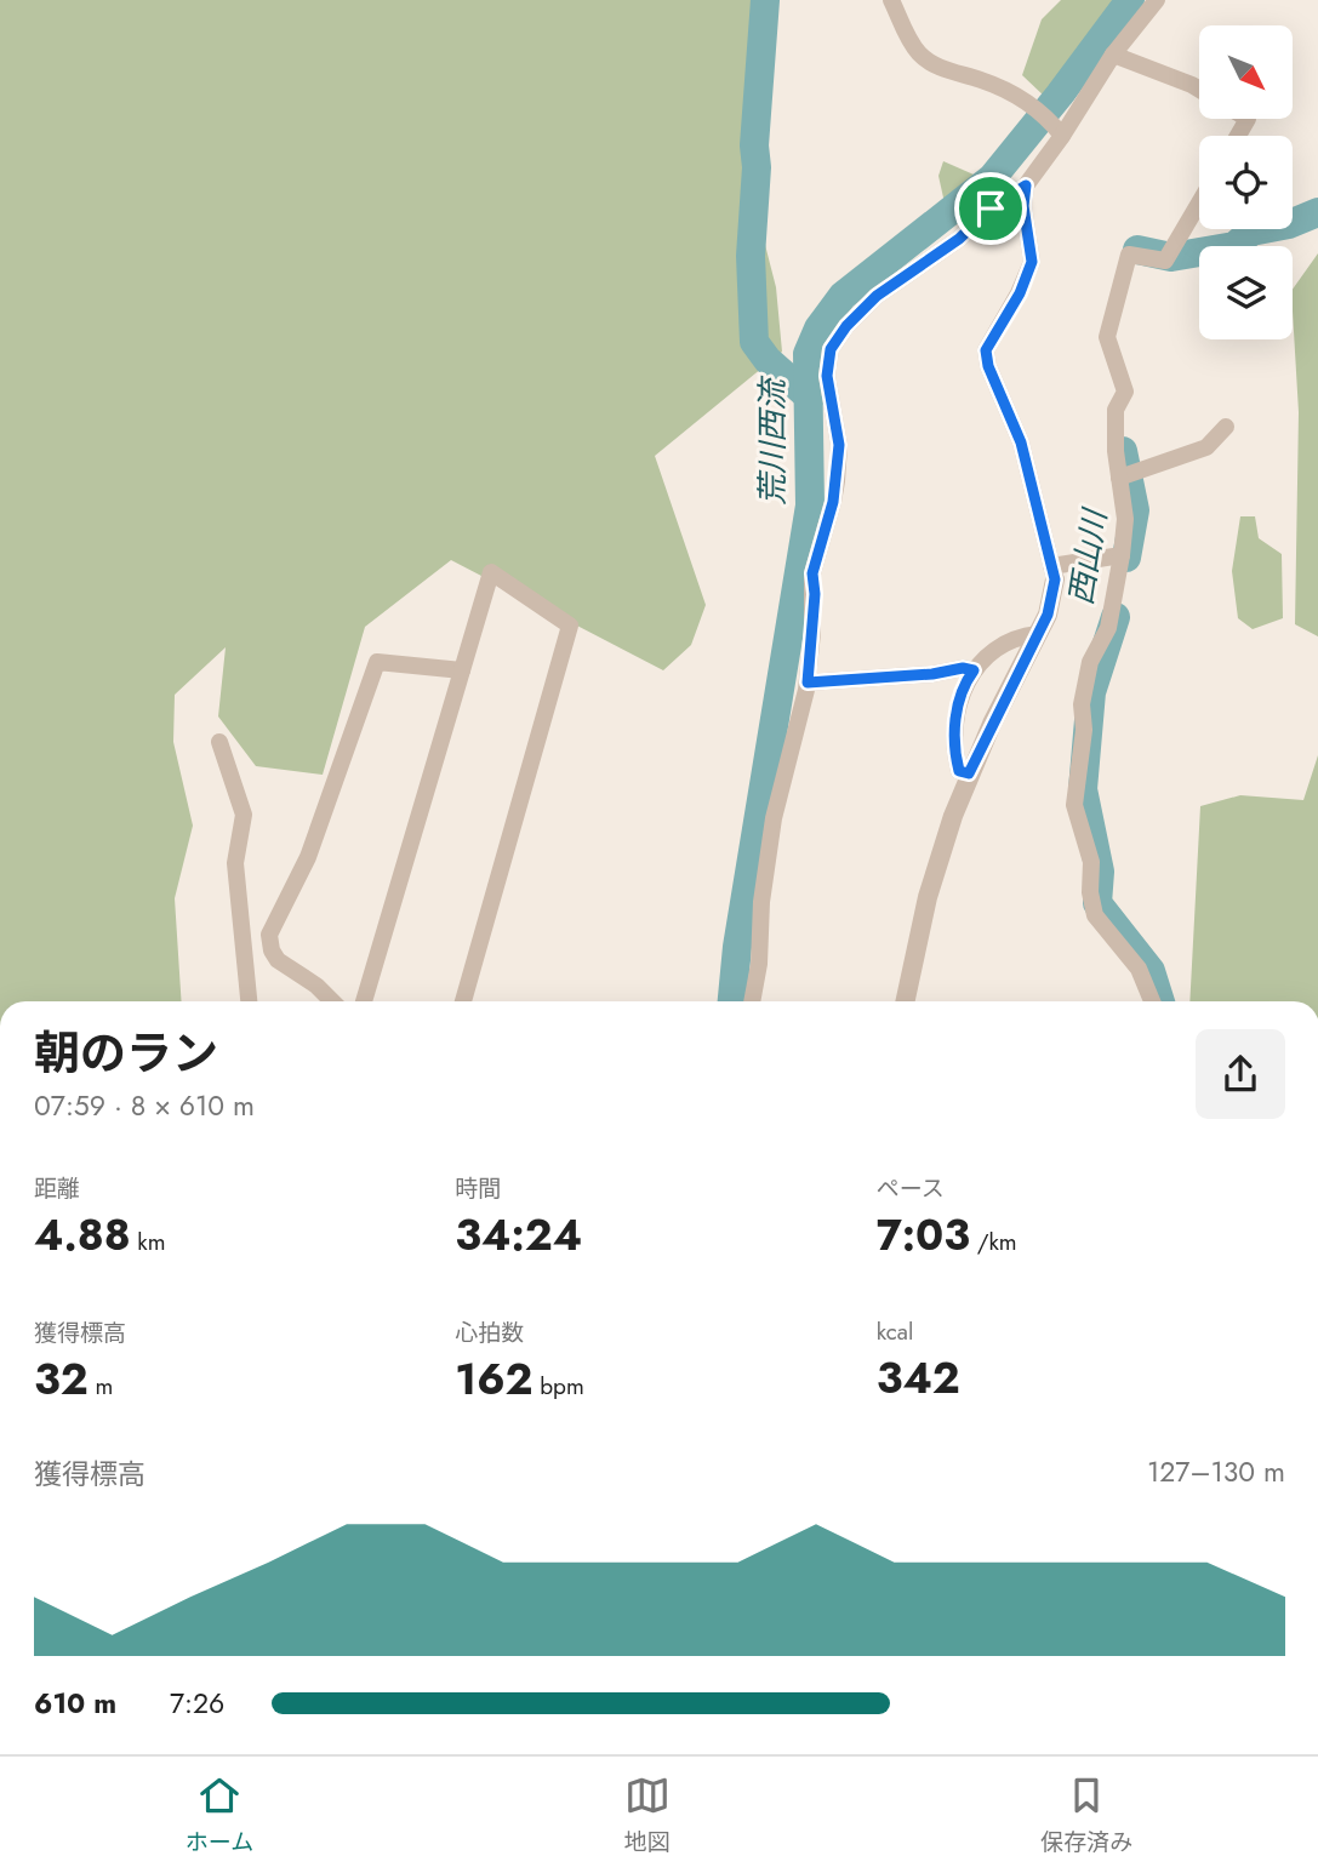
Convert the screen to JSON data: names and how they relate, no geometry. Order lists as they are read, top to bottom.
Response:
{
  "water": ["荒川西流", "西山川"],
  "north": "bottom right",
  "page": {
    "heading": ["朝のラン", "07:59 · 8 × 610 m"],
    "stats": [
      ["距離", "4.88 km"],
      ["時間", "34:24"],
      ["ペース", "7:03 /km"],
      ["獲得標高", "32 m"],
      ["心拍数", "162 bpm"],
      ["kcal", "342"]
    ],
    "chart": ["獲得標高", "127–130 m"],
    "list": [
      {
        "name": "610 m",
        "note": "7:26"
      }
    ],
    "tabs": ["ホーム", "地図", "保存済み"]
  }
}
